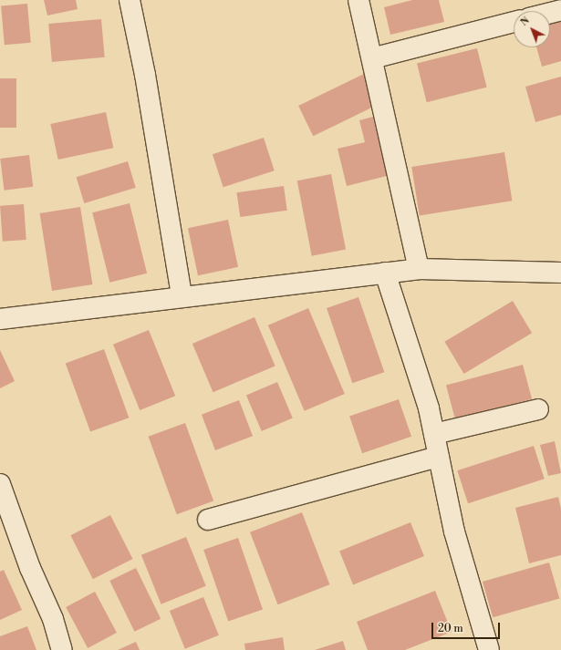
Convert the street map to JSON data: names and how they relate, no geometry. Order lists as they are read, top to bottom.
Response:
{
  "scale_bar": "20 m",
  "north": "top left"
}
